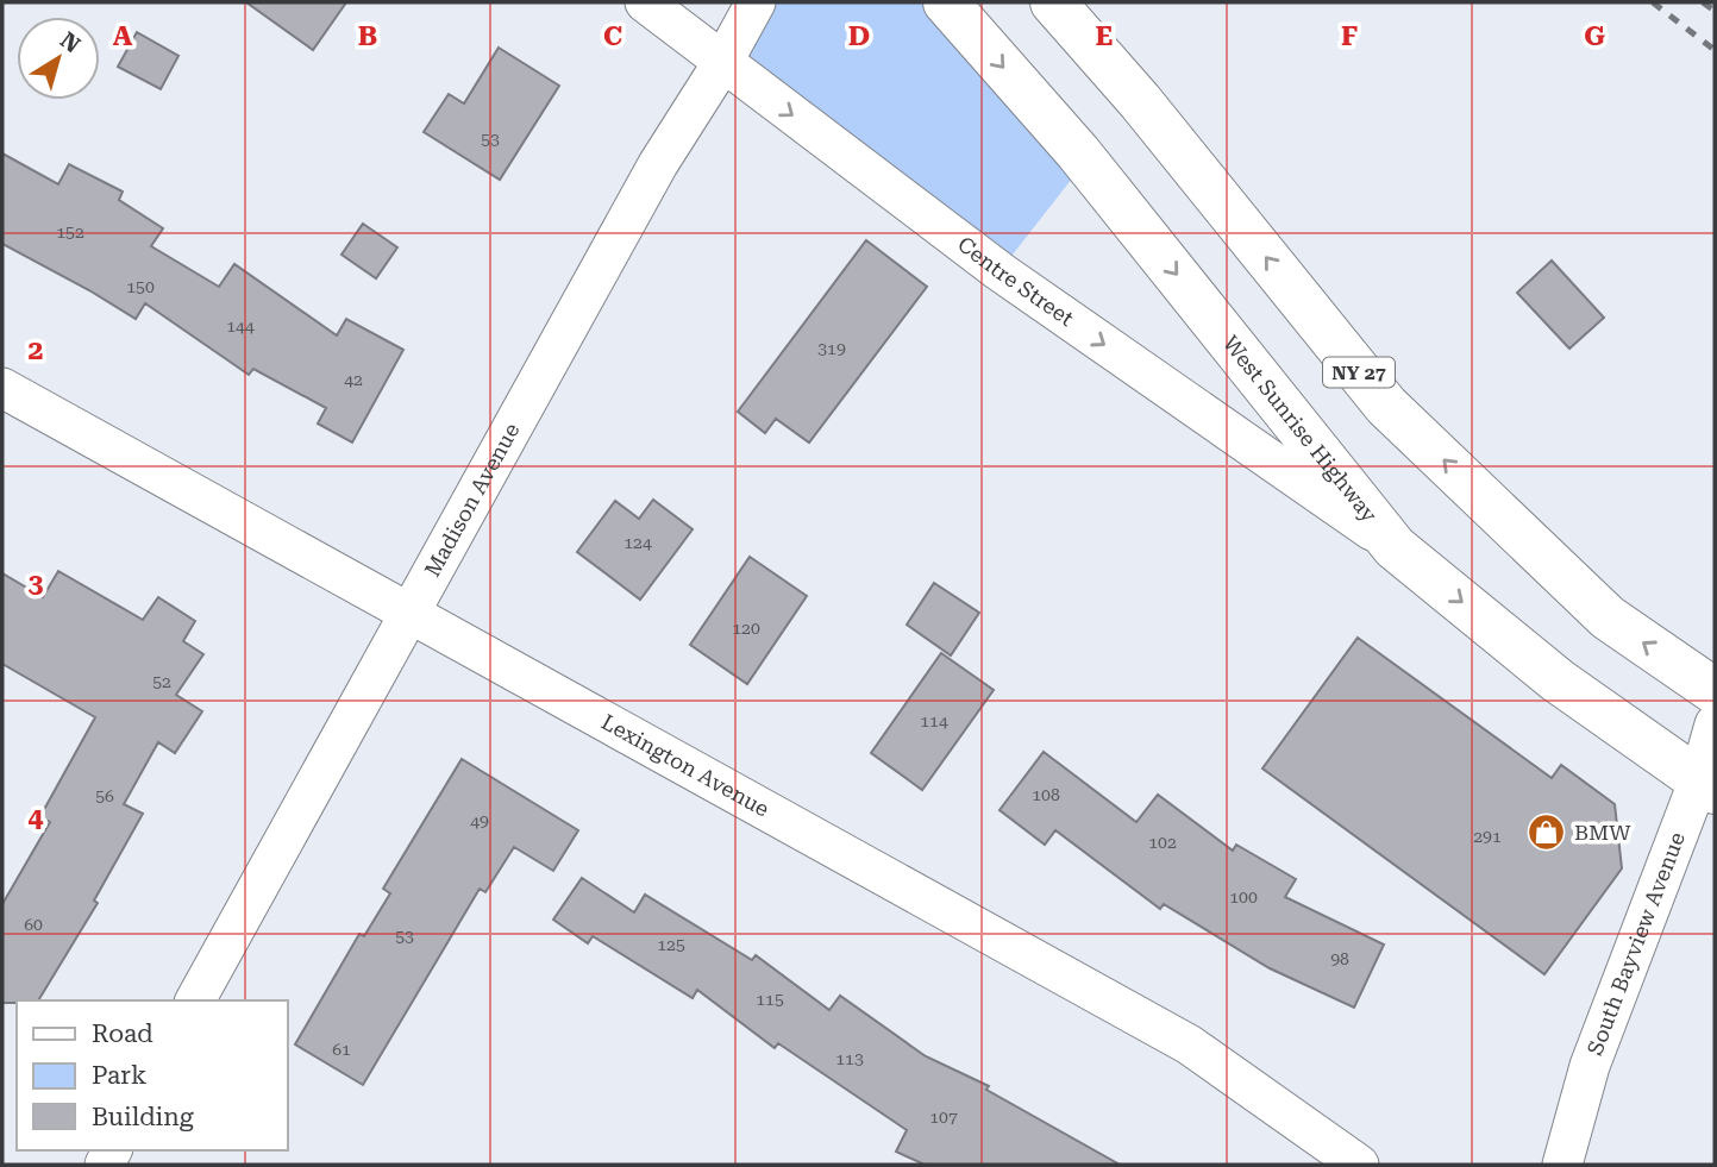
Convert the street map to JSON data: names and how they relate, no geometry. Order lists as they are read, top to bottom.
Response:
{
  "streets": {
    "highway": ["NY 27", "West Sunrise Highway"],
    "street": [
      "Centre Street",
      "Madison Avenue",
      "Lexington Avenue",
      "South Bayview Avenue"
    ]
  },
  "crossings": [
    ["Centre Street", "West Sunrise Highway"],
    ["Centre Street", "Madison Avenue"],
    ["West Sunrise Highway", "South Bayview Avenue"],
    ["Madison Avenue", "Lexington Avenue"]
  ],
  "one_way": ["Centre Street"],
  "places": {
    "shop": ["BMW"]
  },
  "house_numbers": [
    "53",
    "152",
    "150",
    "144",
    "319",
    "42",
    "124",
    "120",
    "52",
    "114",
    "108",
    "56",
    "49",
    "291",
    "102",
    "100",
    "60",
    "53",
    "125",
    "98",
    "115",
    "61",
    "113",
    "107"
  ],
  "legend": ["Road", "Park", "Building"],
  "north": "top right",
  "grid": {
    "columns": [
      "A",
      "B",
      "C",
      "D",
      "E",
      "F",
      "G"
    ],
    "rows": ["2", "3", "4"]
  }
}
